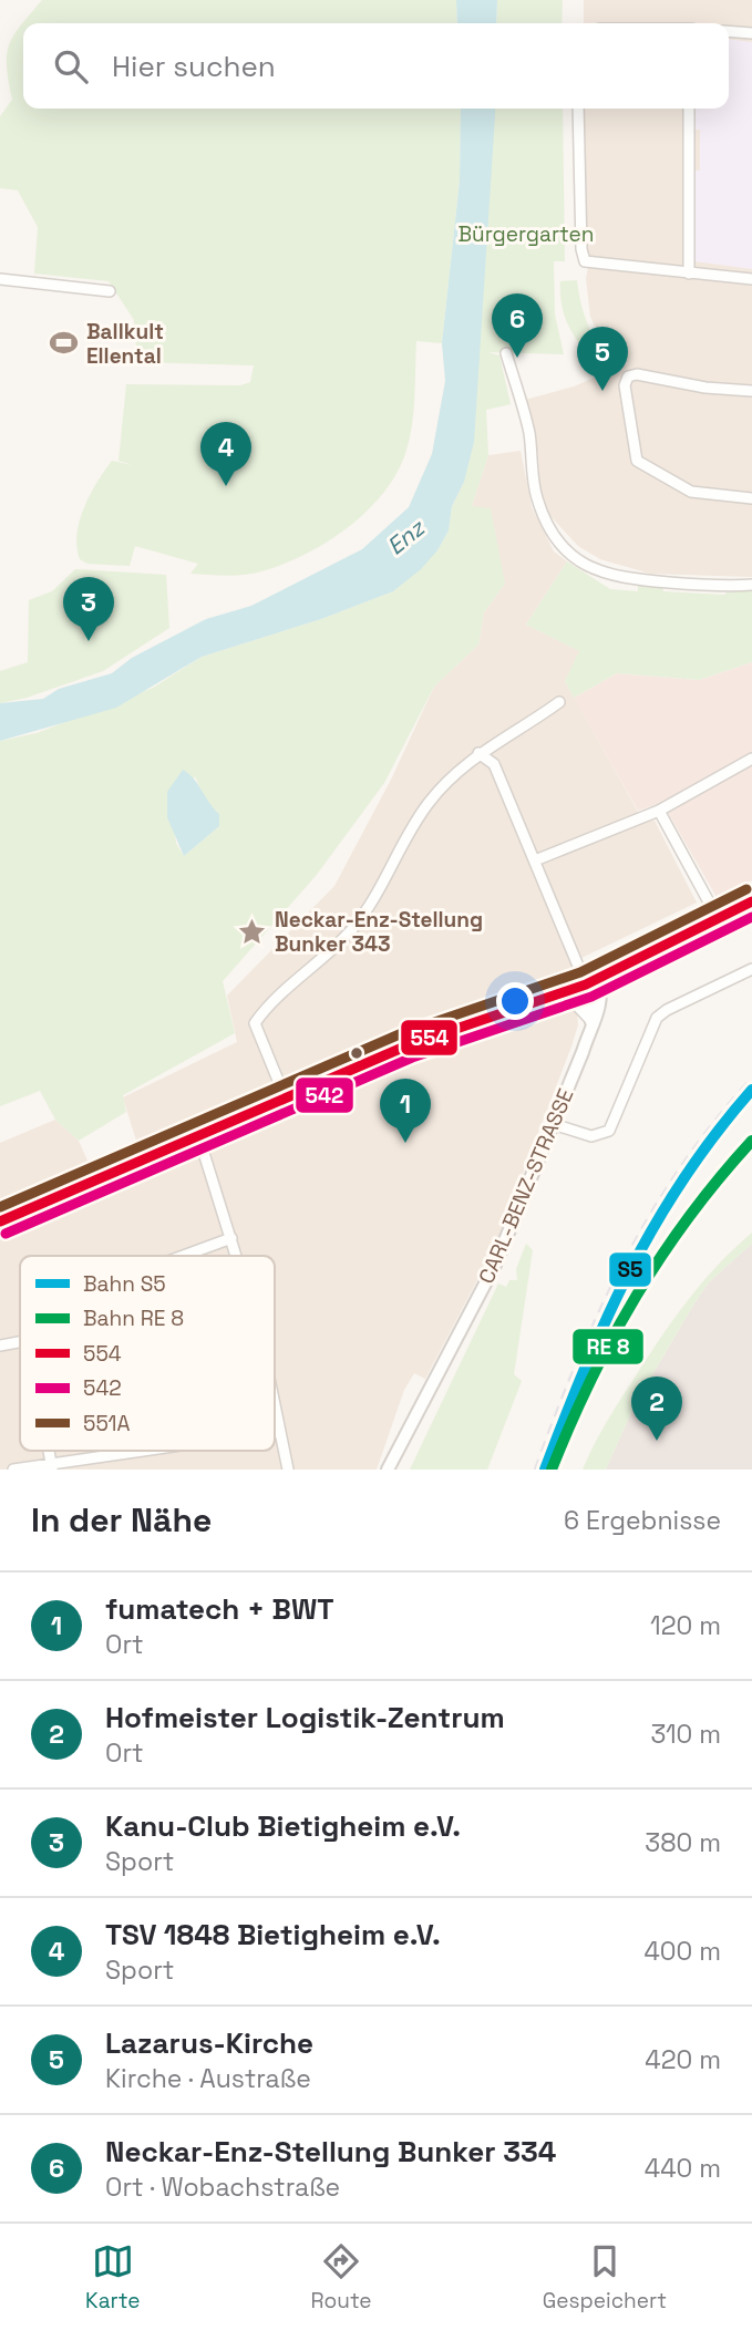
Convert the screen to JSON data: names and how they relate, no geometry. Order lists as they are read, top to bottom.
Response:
{
  "streets": {
    "street": ["CARL-BENZ-STRASSE"]
  },
  "water": ["Enz"],
  "parks": ["Bürgergarten"],
  "places": {
    "sports": ["Ballkult Ellental"],
    "place": ["Neckar-Enz-Stellung Bunker 343"]
  },
  "lines": [
    "transit line 551A",
    "transit line 554",
    "transit line 542",
    "rail line S5"
  ],
  "legend": [
    "Bahn S5",
    "Bahn RE 8",
    "554",
    "542",
    "551A"
  ],
  "page": {
    "search": "Hier suchen",
    "pins": [
      "6",
      "5",
      "4",
      "3",
      "1",
      "2"
    ],
    "heading": ["In der Nähe", "6 Ergebnisse"],
    "list": [
      {
        "mark": "1",
        "name": "fumatech + BWT",
        "note": "Ort",
        "value": "120 m"
      },
      {
        "mark": "2",
        "name": "Hofmeister Logistik-Zentrum",
        "note": "Ort",
        "value": "310 m"
      },
      {
        "mark": "3",
        "name": "Kanu-Club Bietigheim e.V.",
        "note": "Sport",
        "value": "380 m"
      },
      {
        "mark": "4",
        "name": "TSV 1848 Bietigheim e.V.",
        "note": "Sport",
        "value": "400 m"
      },
      {
        "mark": "5",
        "name": "Lazarus-Kirche",
        "note": "Kirche · Austraße",
        "value": "420 m"
      },
      {
        "mark": "6",
        "name": "Neckar-Enz-Stellung Bunker 334",
        "note": "Ort · Wobachstraße",
        "value": "440 m"
      }
    ],
    "nav": ["Karte", "Route", "Gespeichert"]
  }
}
